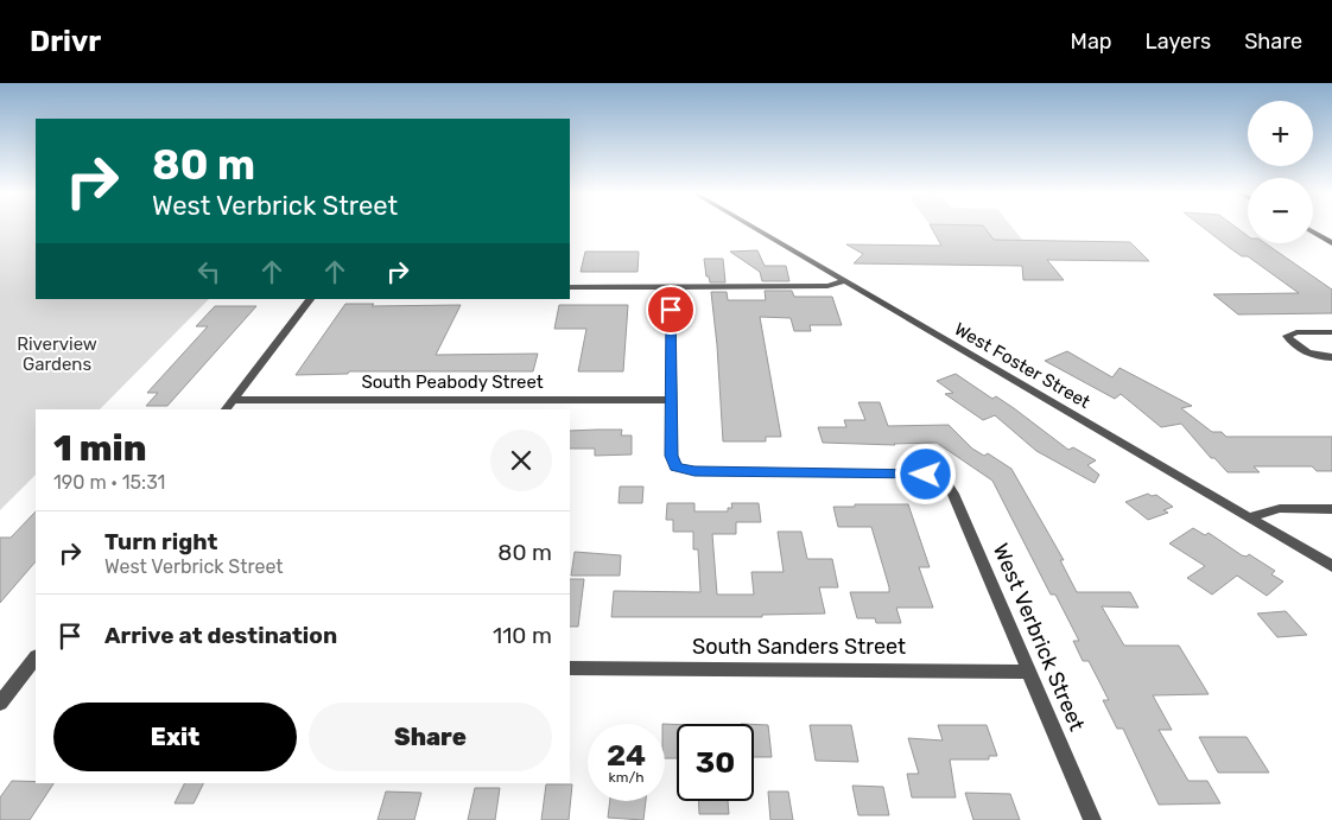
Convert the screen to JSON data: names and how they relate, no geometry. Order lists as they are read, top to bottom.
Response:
{
  "streets": {
    "street": [
      "West Foster Street",
      "South Peabody Street",
      "West Verbrick Street",
      "South Sanders Street"
    ]
  },
  "crossings": [
    ["South Peabody Street", "West Verbrick Street"],
    ["West Verbrick Street", "South Sanders Street"]
  ],
  "parks": ["Riverview Gardens"],
  "page": {
    "header": "Drivr",
    "nav": ["Map", "Layers", "Share"],
    "map_buttons": ["+", "−"],
    "turn": ["80 m", "West Verbrick Street"],
    "heading": ["1 min", "190 m · 15:31"],
    "list": [
      {
        "name": "Turn right",
        "note": "West Verbrick Street",
        "value": "80 m"
      },
      {
        "name": "Arrive at destination",
        "value": "110 m"
      }
    ],
    "buttons": ["Exit", "Share"],
    "speed": "24 km/h",
    "limit": "30"
  }
}
